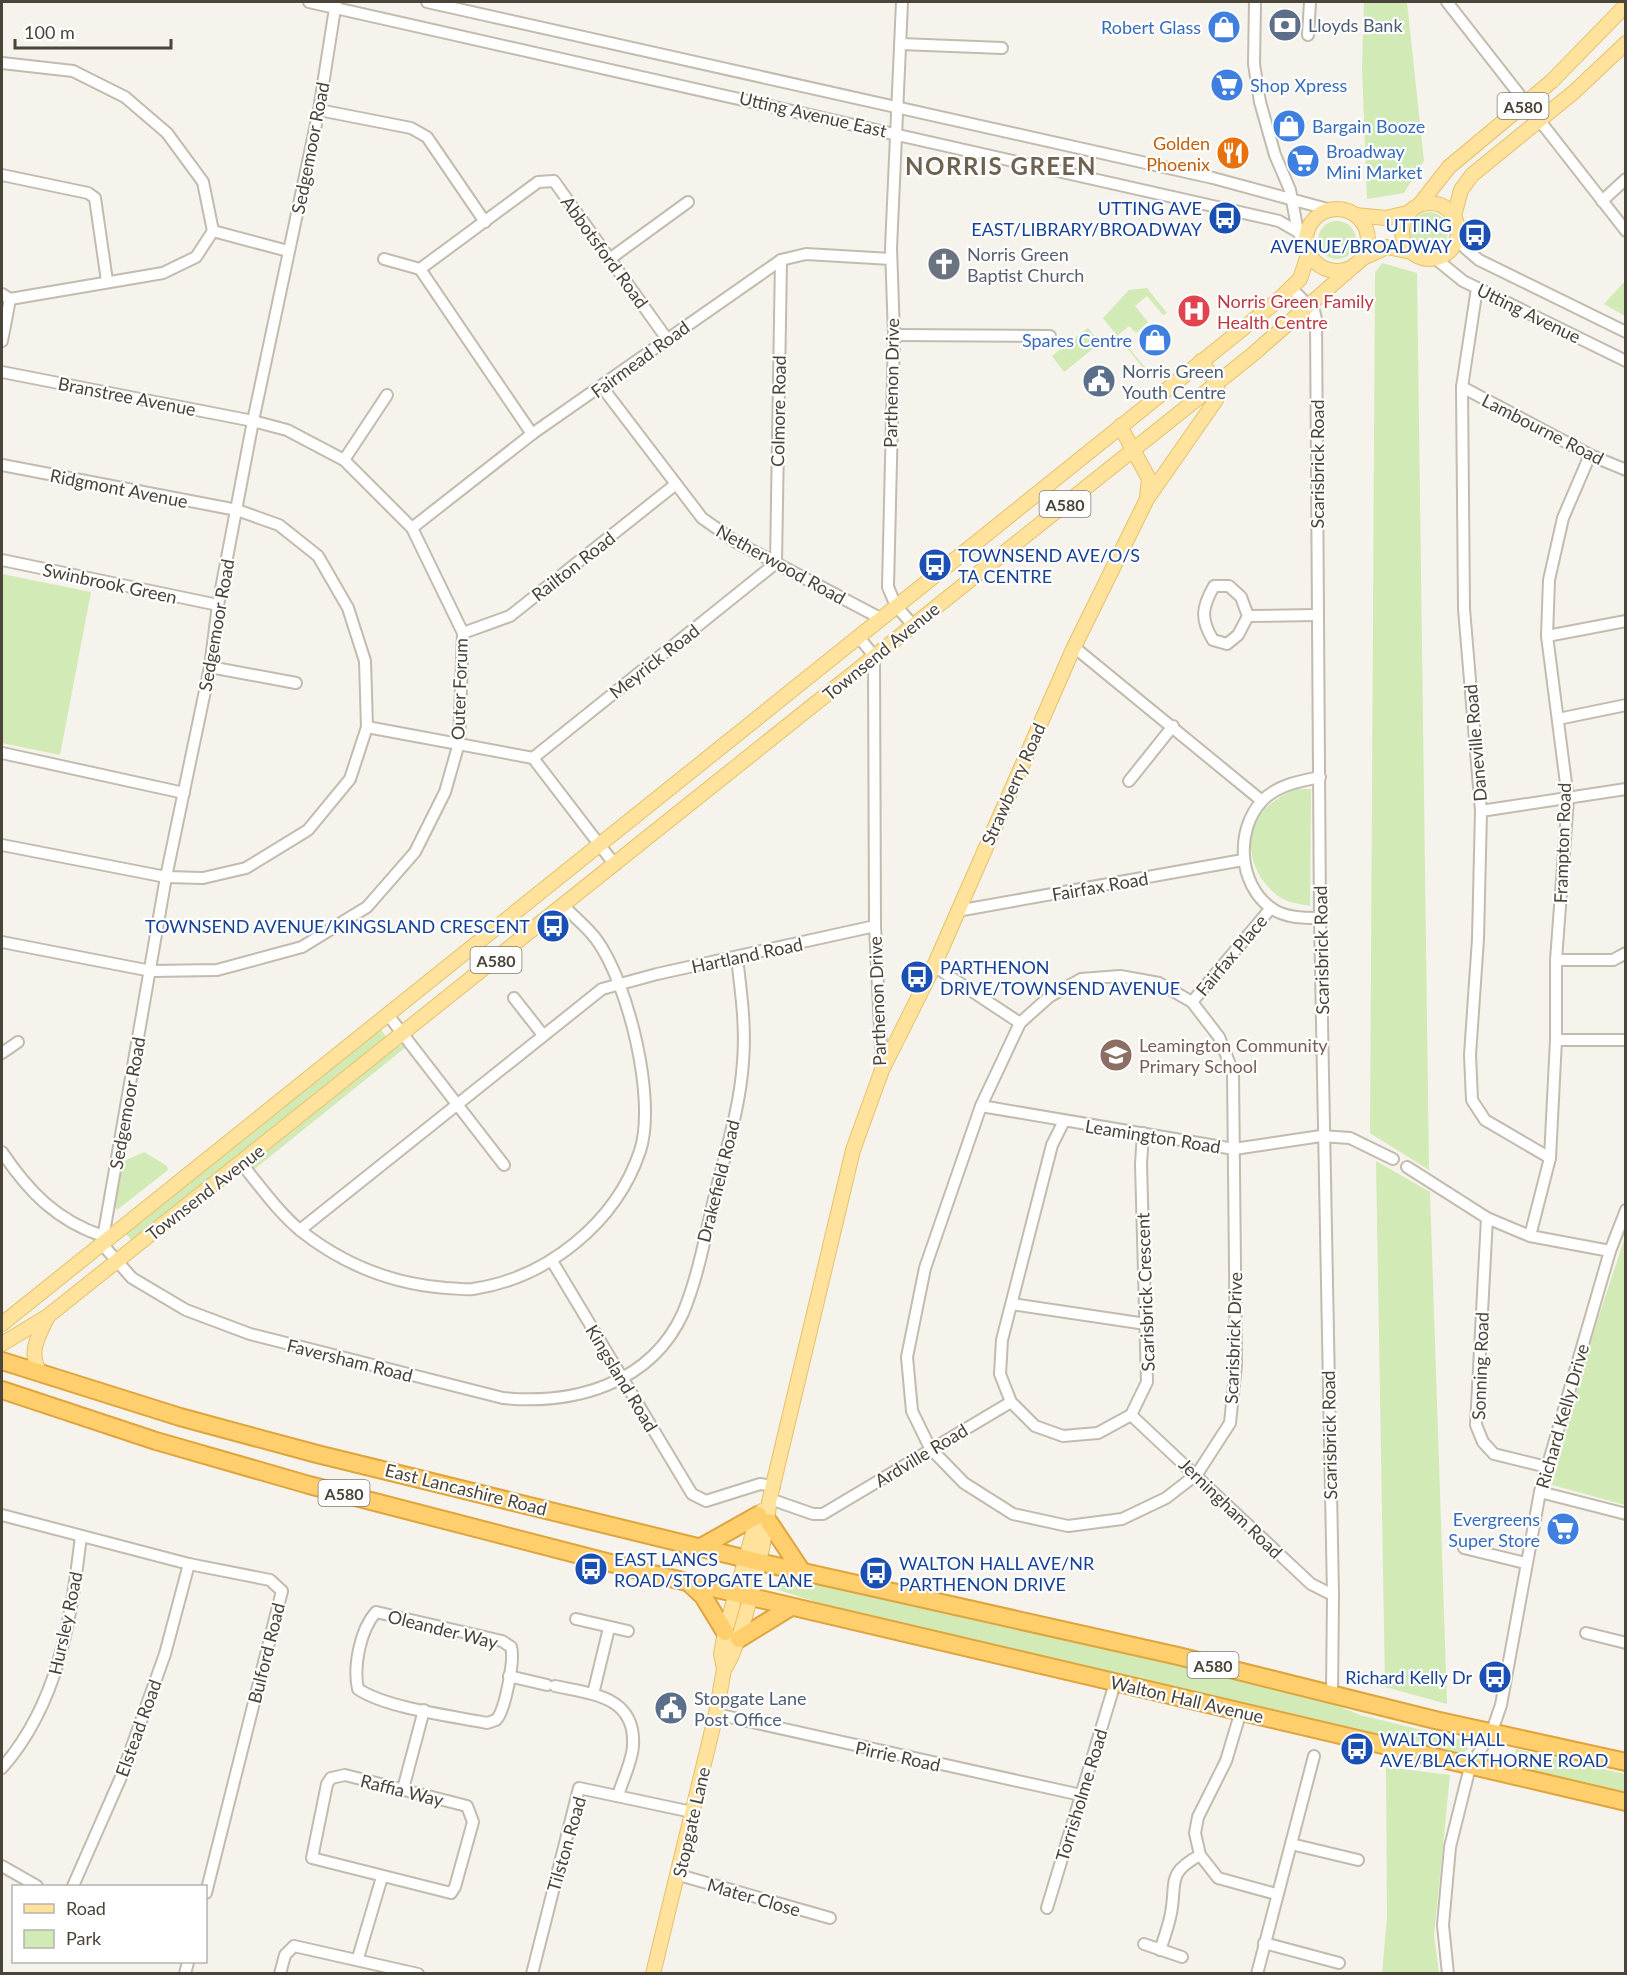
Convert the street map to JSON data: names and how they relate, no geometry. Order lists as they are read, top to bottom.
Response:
{
  "streets": {
    "highway": ["A580", "East Lancashire Road", "Walton Hall Avenue"],
    "main road": [
      "Parthenon Drive",
      "Townsend Avenue",
      "Strawberry Road",
      "Stopgate Lane"
    ],
    "street": [
      "Utting Avenue East",
      "Sedgemoor Road",
      "Abbotsford Road",
      "Utting Avenue",
      "Fairmead Road",
      "Branstree Avenue",
      "Colmore Road",
      "Lambourne Road",
      "Scarisbrick Road",
      "Ridgmont Avenue",
      "Netherwood Road",
      "Railton Road",
      "Swinbrook Green",
      "Meyrick Road",
      "Outer Forum",
      "Daneville Road",
      "Frampton Road",
      "Fairfax Road",
      "Hartland Road",
      "Fairfax Place",
      "Leamington Road",
      "Drakefield Road",
      "Scarisbrick Crescent",
      "Scarisbrick Drive",
      "Faversham Road",
      "Sonning Road",
      "Kingsland Road",
      "Richard Kelly Drive",
      "Ardville Road",
      "Jerningham Road",
      "Hursley Road",
      "Oleander Way",
      "Bulford Road",
      "Elstead Road",
      "Pirrie Road",
      "Raffia Way",
      "Torrisholme Road",
      "Tilston Road",
      "Mater Close"
    ]
  },
  "crossings": [
    ["A580", "Utting Avenue East"],
    ["A580", "Utting Avenue"],
    ["A580", "Parthenon Drive"],
    ["A580", "Scarisbrick Road"],
    ["A580", "Townsend Avenue"],
    ["A580", "Richard Kelly Drive"],
    ["A580", "East Lancashire Road"],
    ["A580", "Stopgate Lane"],
    ["Utting Avenue East", "Sedgemoor Road"],
    ["Utting Avenue East", "Parthenon Drive"],
    ["Utting Avenue East", "Townsend Avenue"],
    ["Sedgemoor Road", "Branstree Avenue"],
    ["Sedgemoor Road", "Ridgmont Avenue"],
    ["Sedgemoor Road", "Swinbrook Green"],
    ["Sedgemoor Road", "Townsend Avenue"],
    ["Sedgemoor Road", "Outer Forum"],
    ["Sedgemoor Road", "Faversham Road"],
    ["Abbotsford Road", "Fairmead Road"],
    ["Utting Avenue", "Townsend Avenue"],
    ["Utting Avenue", "Daneville Road"],
    ["Fairmead Road", "Parthenon Drive"],
    ["Fairmead Road", "Colmore Road"],
    ["Fairmead Road", "Netherwood Road"],
    ["Fairmead Road", "Outer Forum"],
    ["Parthenon Drive", "Townsend Avenue"],
    ["Parthenon Drive", "Strawberry Road"],
    ["Parthenon Drive", "Hartland Road"],
    ["Parthenon Drive", "Kingsland Road"],
    ["Parthenon Drive", "Ardville Road"],
    ["Parthenon Drive", "East Lancashire Road"],
    ["Parthenon Drive", "Stopgate Lane"],
    ["Branstree Avenue", "Outer Forum"],
    ["Colmore Road", "Netherwood Road"],
    ["Colmore Road", "Meyrick Road"],
    ["Lambourne Road", "Daneville Road"],
    ["Lambourne Road", "Frampton Road"],
    ["Scarisbrick Road", "Townsend Avenue"],
    ["Scarisbrick Road", "Leamington Road"],
    ["Scarisbrick Road", "Jerningham Road"],
    ["Netherwood Road", "Railton Road"],
    ["Netherwood Road", "Townsend Avenue"],
    ["Netherwood Road", "Meyrick Road"],
    ["Railton Road", "Outer Forum"],
    ["Townsend Avenue", "Strawberry Road"],
    ["Townsend Avenue", "Faversham Road"],
    ["Daneville Road", "Frampton Road"],
    ["Strawberry Road", "Fairfax Road"],
    ["Hartland Road", "Drakefield Road"],
    ["Fairfax Place", "Scarisbrick Drive"],
    ["Leamington Road", "Scarisbrick Crescent"],
    ["Leamington Road", "Scarisbrick Drive"],
    ["Drakefield Road", "Faversham Road"],
    ["Drakefield Road", "Kingsland Road"],
    ["Scarisbrick Crescent", "Ardville Road"],
    ["Scarisbrick Crescent", "Jerningham Road"],
    ["Scarisbrick Drive", "Ardville Road"],
    ["Scarisbrick Drive", "Jerningham Road"],
    ["Faversham Road", "Kingsland Road"],
    ["Sonning Road", "Richard Kelly Drive"],
    ["Kingsland Road", "Ardville Road"],
    ["Richard Kelly Drive", "Walton Hall Avenue"],
    ["Ardville Road", "Jerningham Road"],
    ["East Lancashire Road", "Walton Hall Avenue"],
    ["East Lancashire Road", "Stopgate Lane"],
    ["Hursley Road", "Bulford Road"],
    ["Bulford Road", "Elstead Road"],
    ["Walton Hall Avenue", "Torrisholme Road"],
    ["Walton Hall Avenue", "Stopgate Lane"],
    ["Pirrie Road", "Torrisholme Road"],
    ["Pirrie Road", "Stopgate Lane"],
    ["Stopgate Lane", "Tilston Road"],
    ["Stopgate Lane", "Mater Close"]
  ],
  "districts": ["NORRIS GREEN"],
  "places": {
    "bank": ["Lloyds Bank"],
    "shop": ["Robert Glass", "Bargain Booze", "Spares Centre"],
    "supermarket": ["Shop Xpress", "Broadway Mini Market", "Evergreens Super Store"],
    "restaurant": ["Golden Phoenix"],
    "bus stop": [
      "UTTING AVE EAST/LIBRARY/BROADWAY",
      "UTTING AVENUE/BROADWAY",
      "TOWNSEND AVE/O/S TA CENTRE",
      "TOWNSEND AVENUE/KINGSLAND CRESCENT",
      "PARTHENON DRIVE/TOWNSEND AVENUE",
      "EAST LANCS ROAD/STOPGATE LANE",
      "WALTON HALL AVE/NR PARTHENON DRIVE",
      "Richard Kelly Dr",
      "WALTON HALL AVE/BLACKTHORNE ROAD"
    ],
    "church": ["Norris Green Baptist Church"],
    "hospital": ["Norris Green Family Health Centre"],
    "public building": ["Norris Green Youth Centre", "Stopgate Lane Post Office"],
    "school or university": ["Leamington Community Primary School"]
  },
  "legend": ["Road", "Park"],
  "scale_bar": "100 m"
}
